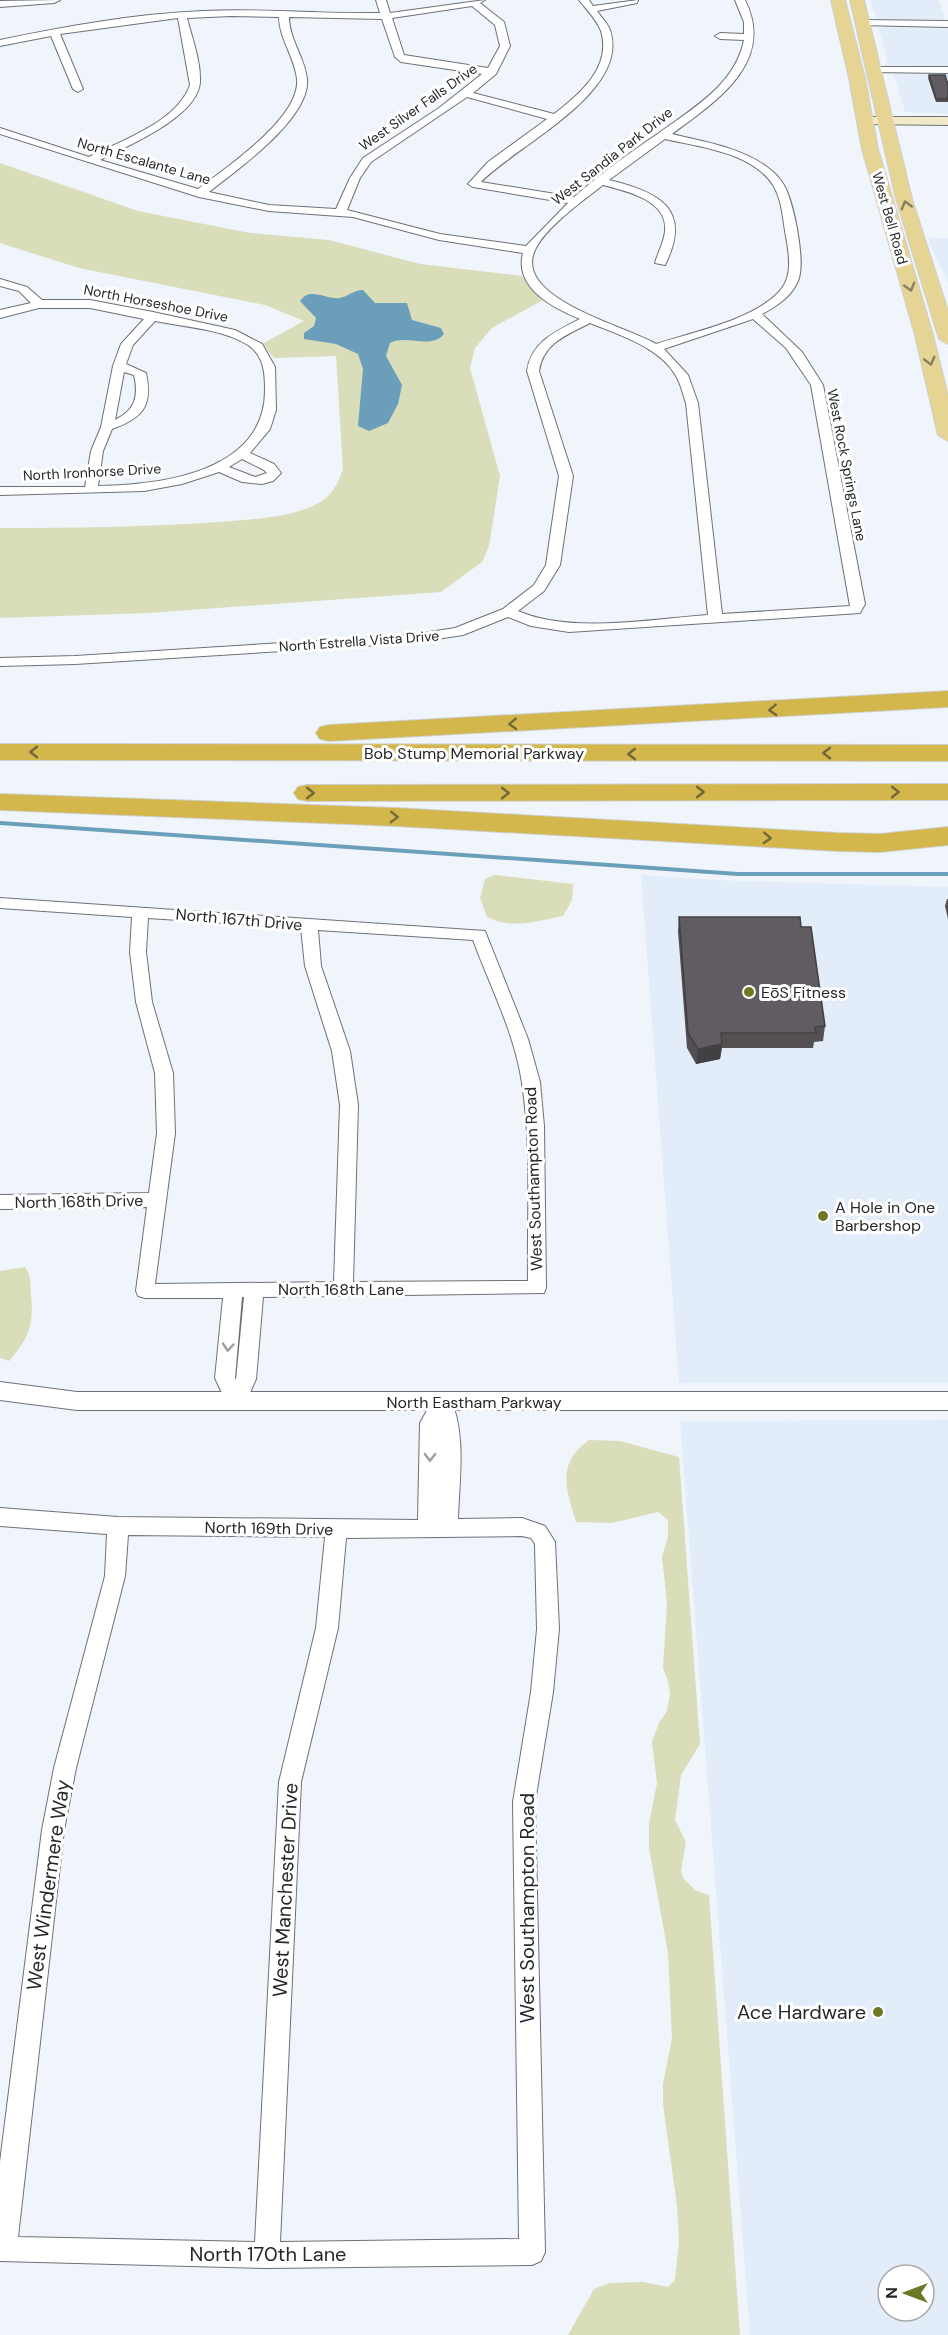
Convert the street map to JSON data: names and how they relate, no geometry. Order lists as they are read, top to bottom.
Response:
{
  "streets": {
    "highway": ["Bob Stump Memorial Parkway"],
    "main road": ["West Bell Road"],
    "street": [
      "West Silver Falls Drive",
      "West Sandia Park Drive",
      "North Escalante Lane",
      "North Horseshoe Drive",
      "West Rock Springs Lane",
      "North Ironhorse Drive",
      "North Estrella Vista Drive",
      "North 167th Drive",
      "West Southampton Road",
      "North 168th Drive",
      "North 168th Lane",
      "North Eastham Parkway",
      "North 169th Drive",
      "West Windermere Way",
      "West Manchester Drive",
      "North 170th Lane"
    ]
  },
  "crossings": [
    ["West Silver Falls Drive", "North Escalante Lane"],
    ["West Sandia Park Drive", "North Escalante Lane"],
    ["North Horseshoe Drive", "North Ironhorse Drive"],
    ["North 167th Drive", "West Southampton Road"],
    ["West Southampton Road", "North 168th Lane"],
    ["West Southampton Road", "North 169th Drive"],
    ["West Southampton Road", "North 170th Lane"],
    ["North 168th Drive", "North 168th Lane"],
    ["North 169th Drive", "West Windermere Way"],
    ["North 169th Drive", "West Manchester Drive"],
    ["West Windermere Way", "North 170th Lane"],
    ["West Manchester Drive", "North 170th Lane"]
  ],
  "places": ["EōS Fitness", "A Hole in One Barbershop", "Ace Hardware"],
  "north": "left"
}
